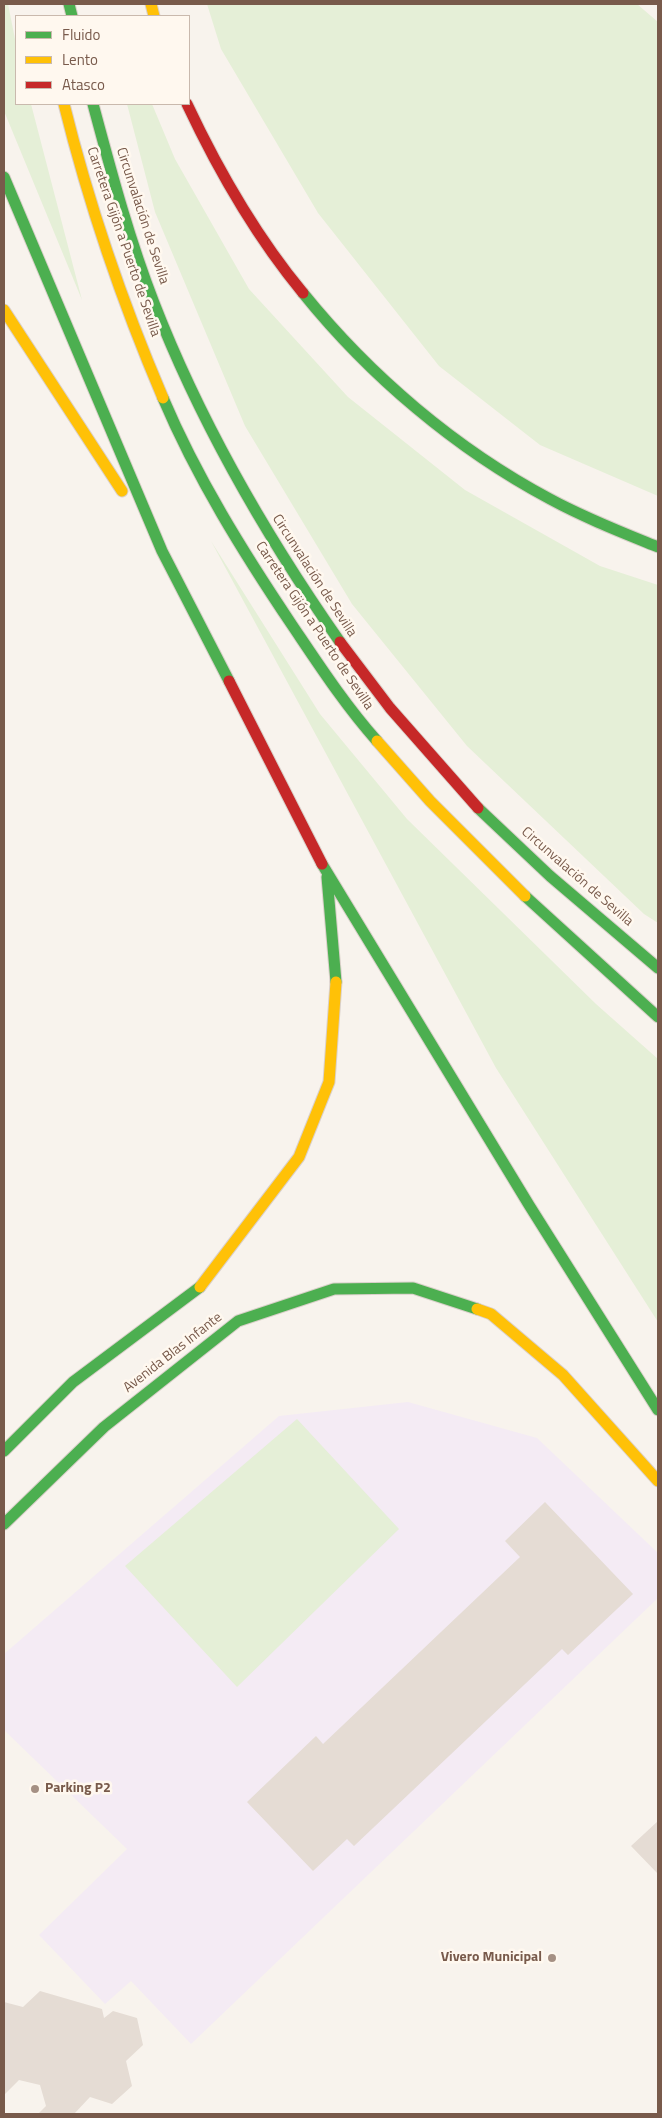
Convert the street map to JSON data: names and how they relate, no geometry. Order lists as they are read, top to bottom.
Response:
{
  "streets": {
    "main road": ["Circunvalación de Sevilla", "Carretera Gijón a Puerto de Sevilla", "Avenida Blas Infante"]
  },
  "places": ["Parking P2", "Vivero Municipal"],
  "legend": ["Fluido", "Lento", "Atasco"]
}
